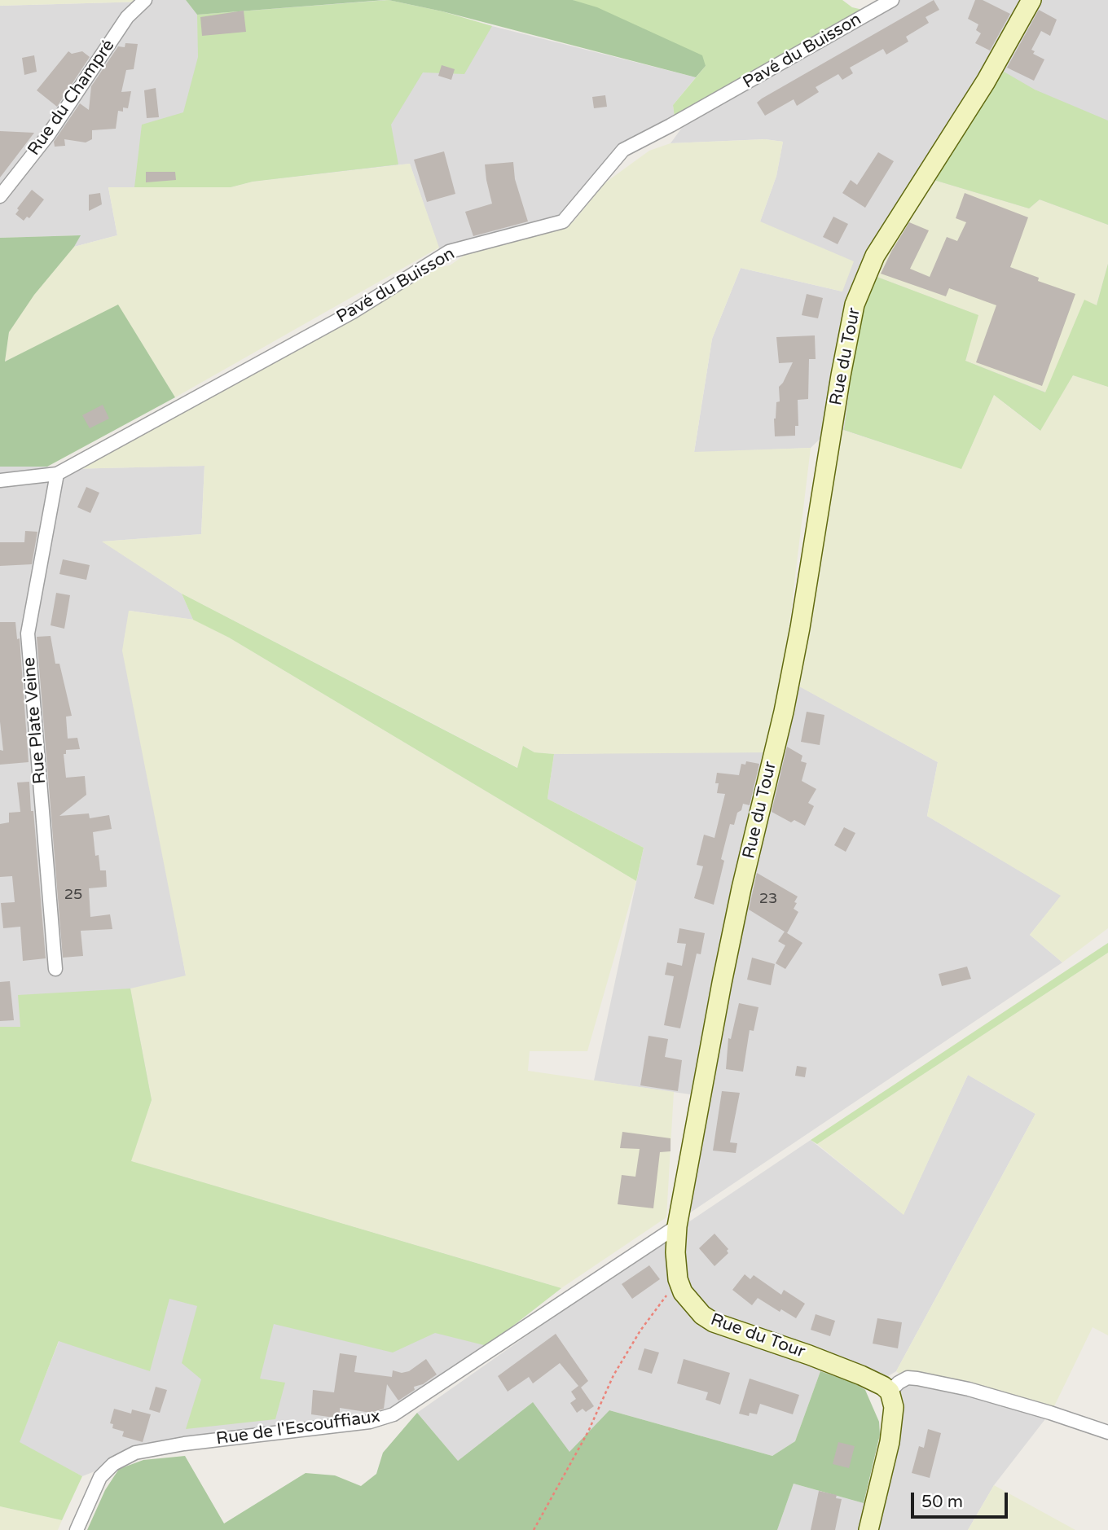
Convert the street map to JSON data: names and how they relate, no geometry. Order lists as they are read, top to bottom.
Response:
{
  "streets": {
    "street": [
      "Pavé du Buisson",
      "Rue du Champré",
      "Rue du Tour",
      "Rue Plate Veine",
      "Rue de l'Escouffiaux"
    ]
  },
  "crossings": [
    ["Pavé du Buisson", "Rue Plate Veine"],
    ["Rue du Tour", "Rue de l'Escouffiaux"]
  ],
  "house_numbers": ["25", "23"],
  "scale_bar": "50 m"
}
